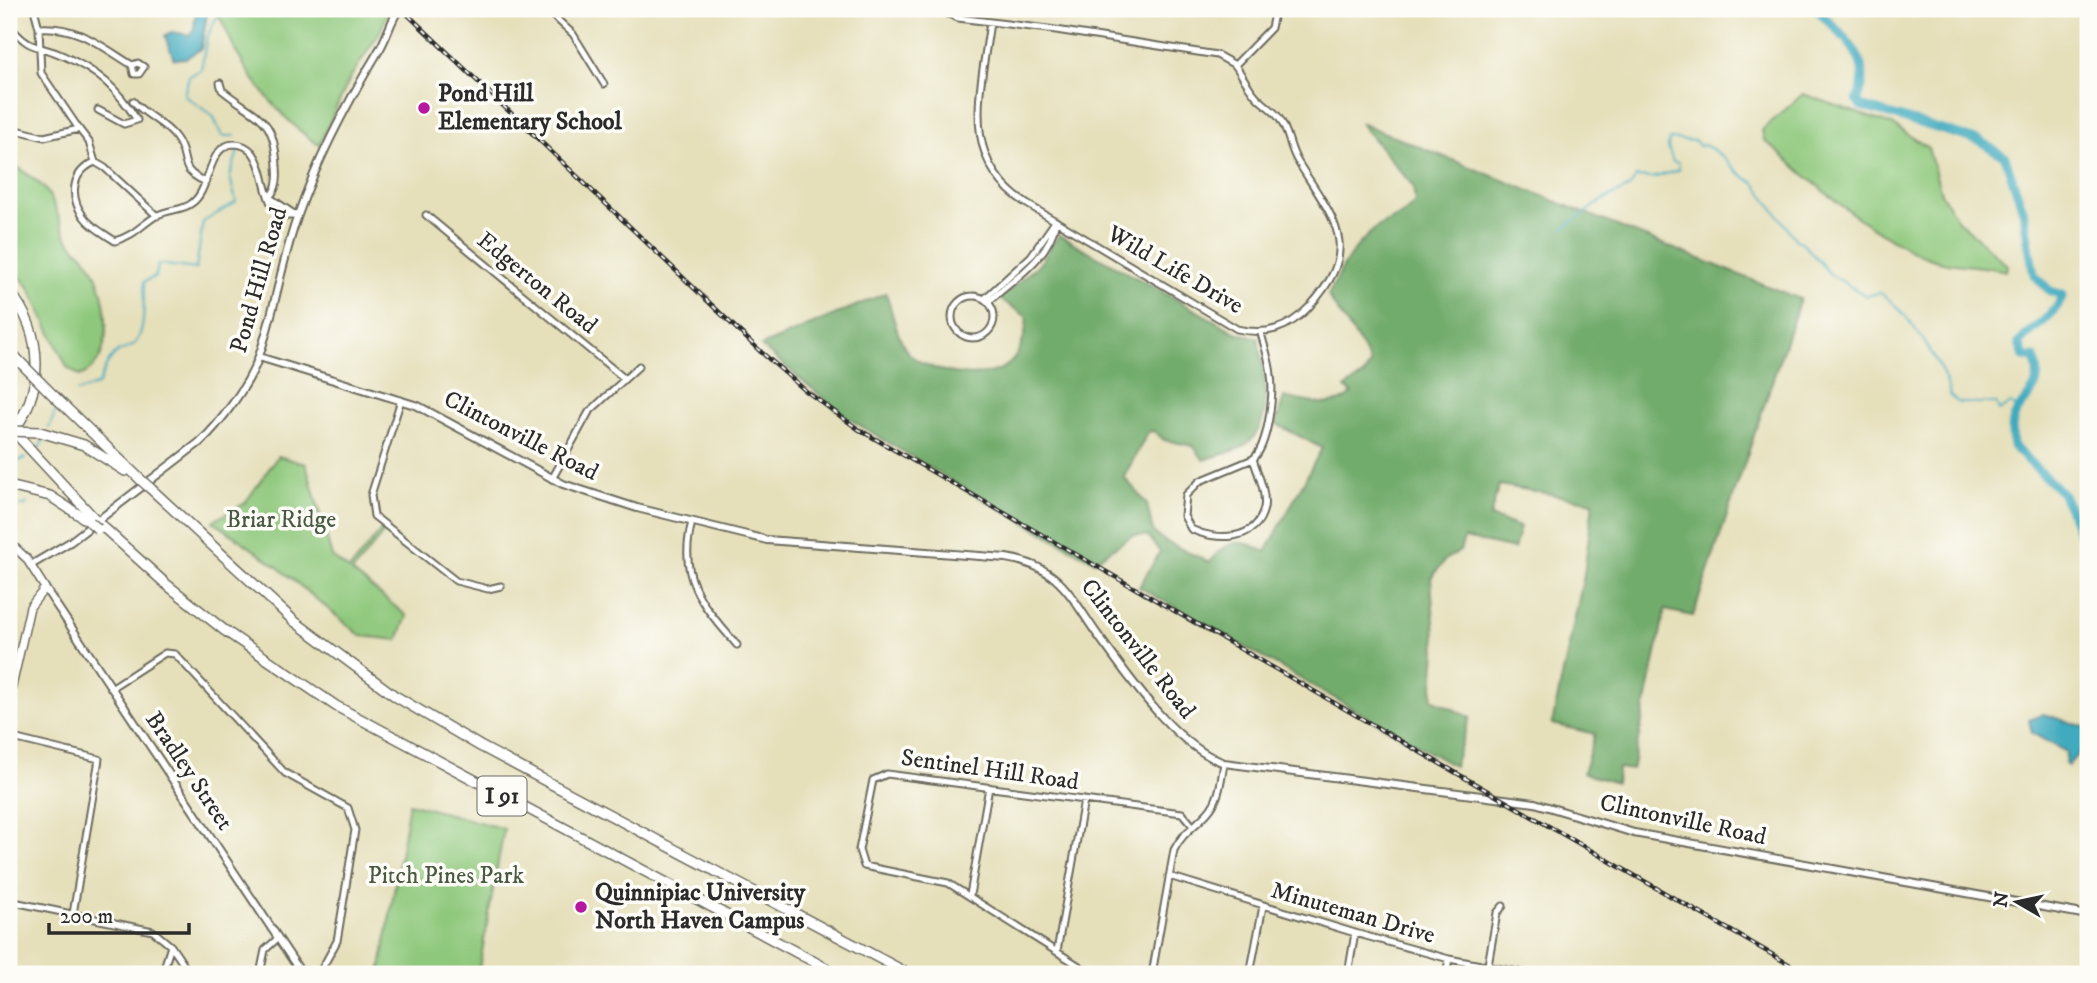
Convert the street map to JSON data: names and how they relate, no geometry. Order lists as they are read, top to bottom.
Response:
{
  "streets": {
    "highway": ["I 91"],
    "street": [
      "Wild Life Drive",
      "Pond Hill Road",
      "Edgerton Road",
      "Clintonville Road",
      "Sentinel Hill Road",
      "Bradley Street",
      "Minuteman Drive"
    ]
  },
  "crossings": [
    ["Pond Hill Road", "Clintonville Road"]
  ],
  "parks": ["Briar Ridge", "Pitch Pines Park"],
  "places": ["Pond Hill Elementary School", "Quinnipiac University North Haven Campus"],
  "scale_bar": "200 m",
  "north": "left"
}
